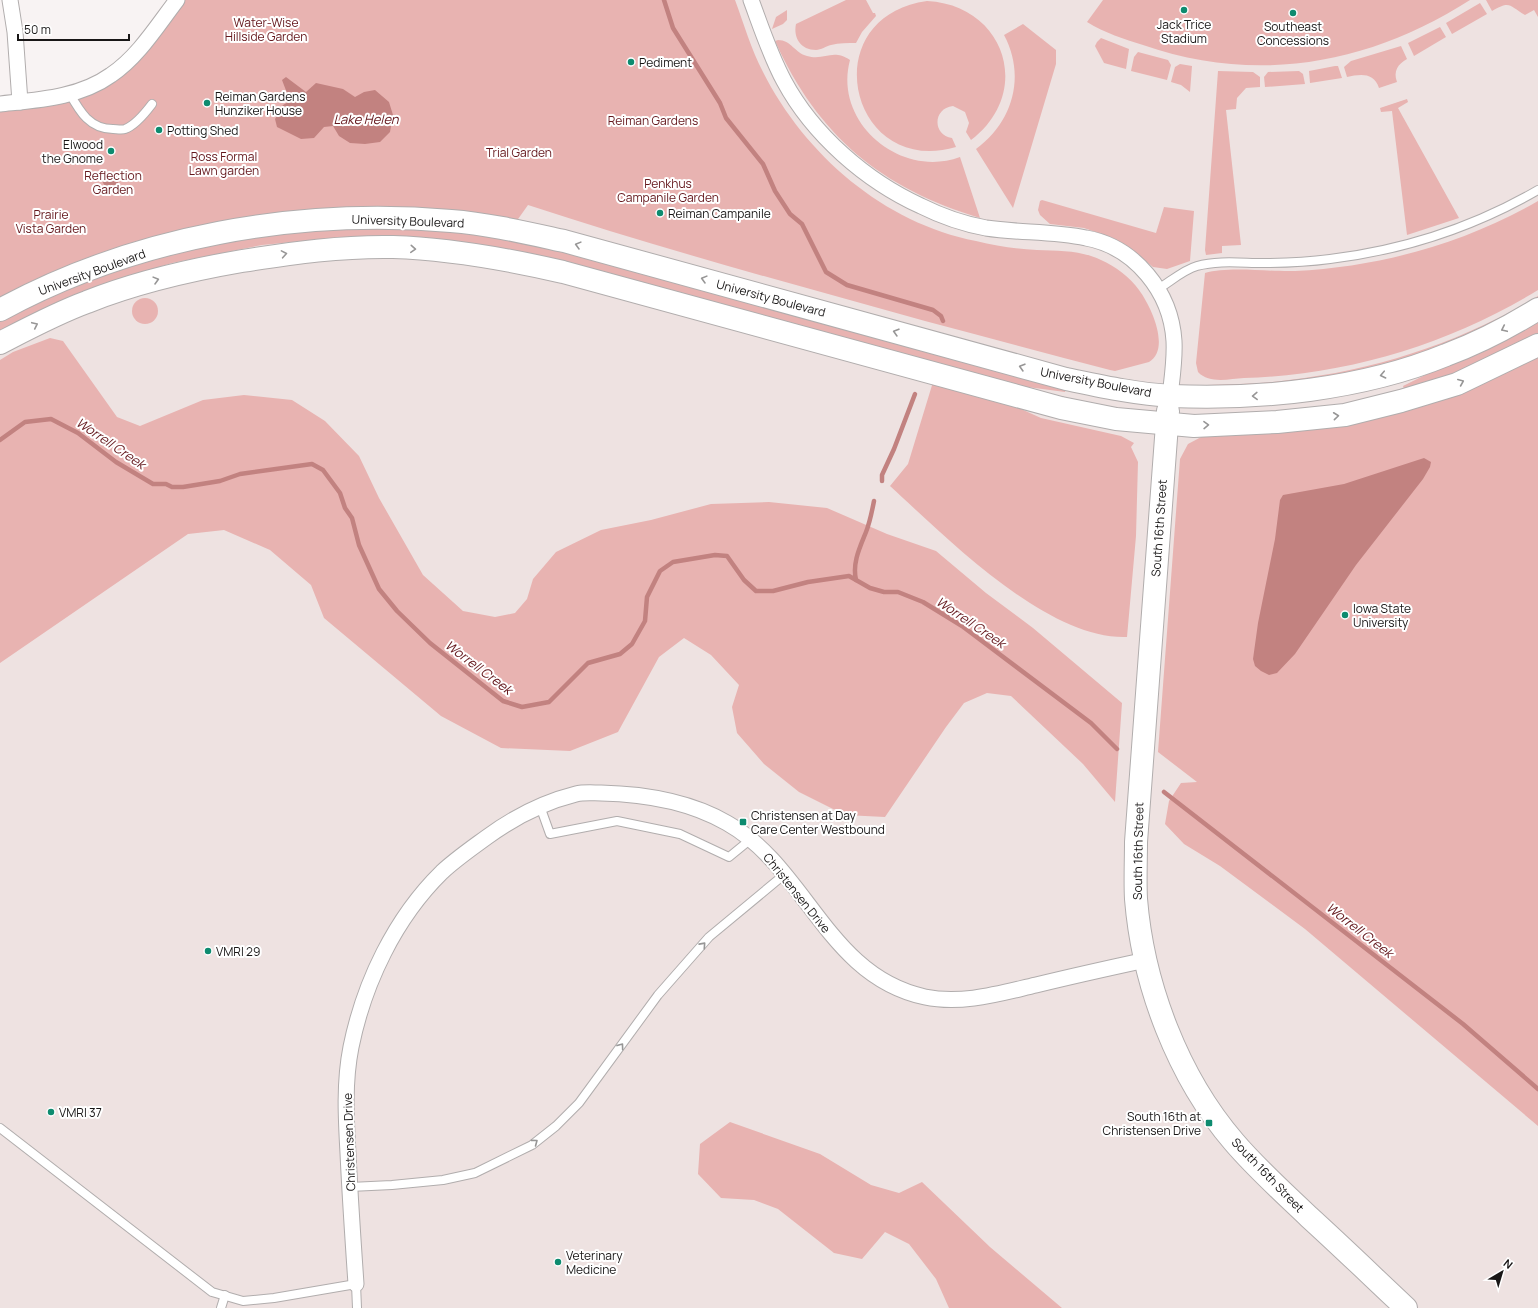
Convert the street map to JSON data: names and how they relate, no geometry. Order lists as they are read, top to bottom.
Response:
{
  "streets": {
    "main road": ["University Boulevard", "South 16th Street"],
    "street": ["Christensen Drive"]
  },
  "crossings": [
    ["University Boulevard", "South 16th Street"],
    ["South 16th Street", "Christensen Drive"]
  ],
  "water": ["Lake Helen", "Worrell Creek"],
  "parks": [
    "Water-Wise Hillside Garden",
    "Reiman Gardens",
    "Trial Garden",
    "Ross Formal Lawn garden",
    "Reflection Garden",
    "Penkhus Campanile Garden",
    "Prairie Vista Garden"
  ],
  "places": {
    "other": [
      "Jack Trice Stadium",
      "Southeast Concessions",
      "Pediment",
      "Reiman Gardens Hunziker House",
      "Potting Shed",
      "Elwood the Gnome",
      "Reiman Campanile",
      "Iowa State University",
      "VMRI 29",
      "VMRI 37",
      "Veterinary Medicine"
    ],
    "transit": ["Christensen at Day Care Center Westbound", "South 16th at Christensen Drive"]
  },
  "scale_bar": "50 m",
  "north": "top right"
}
